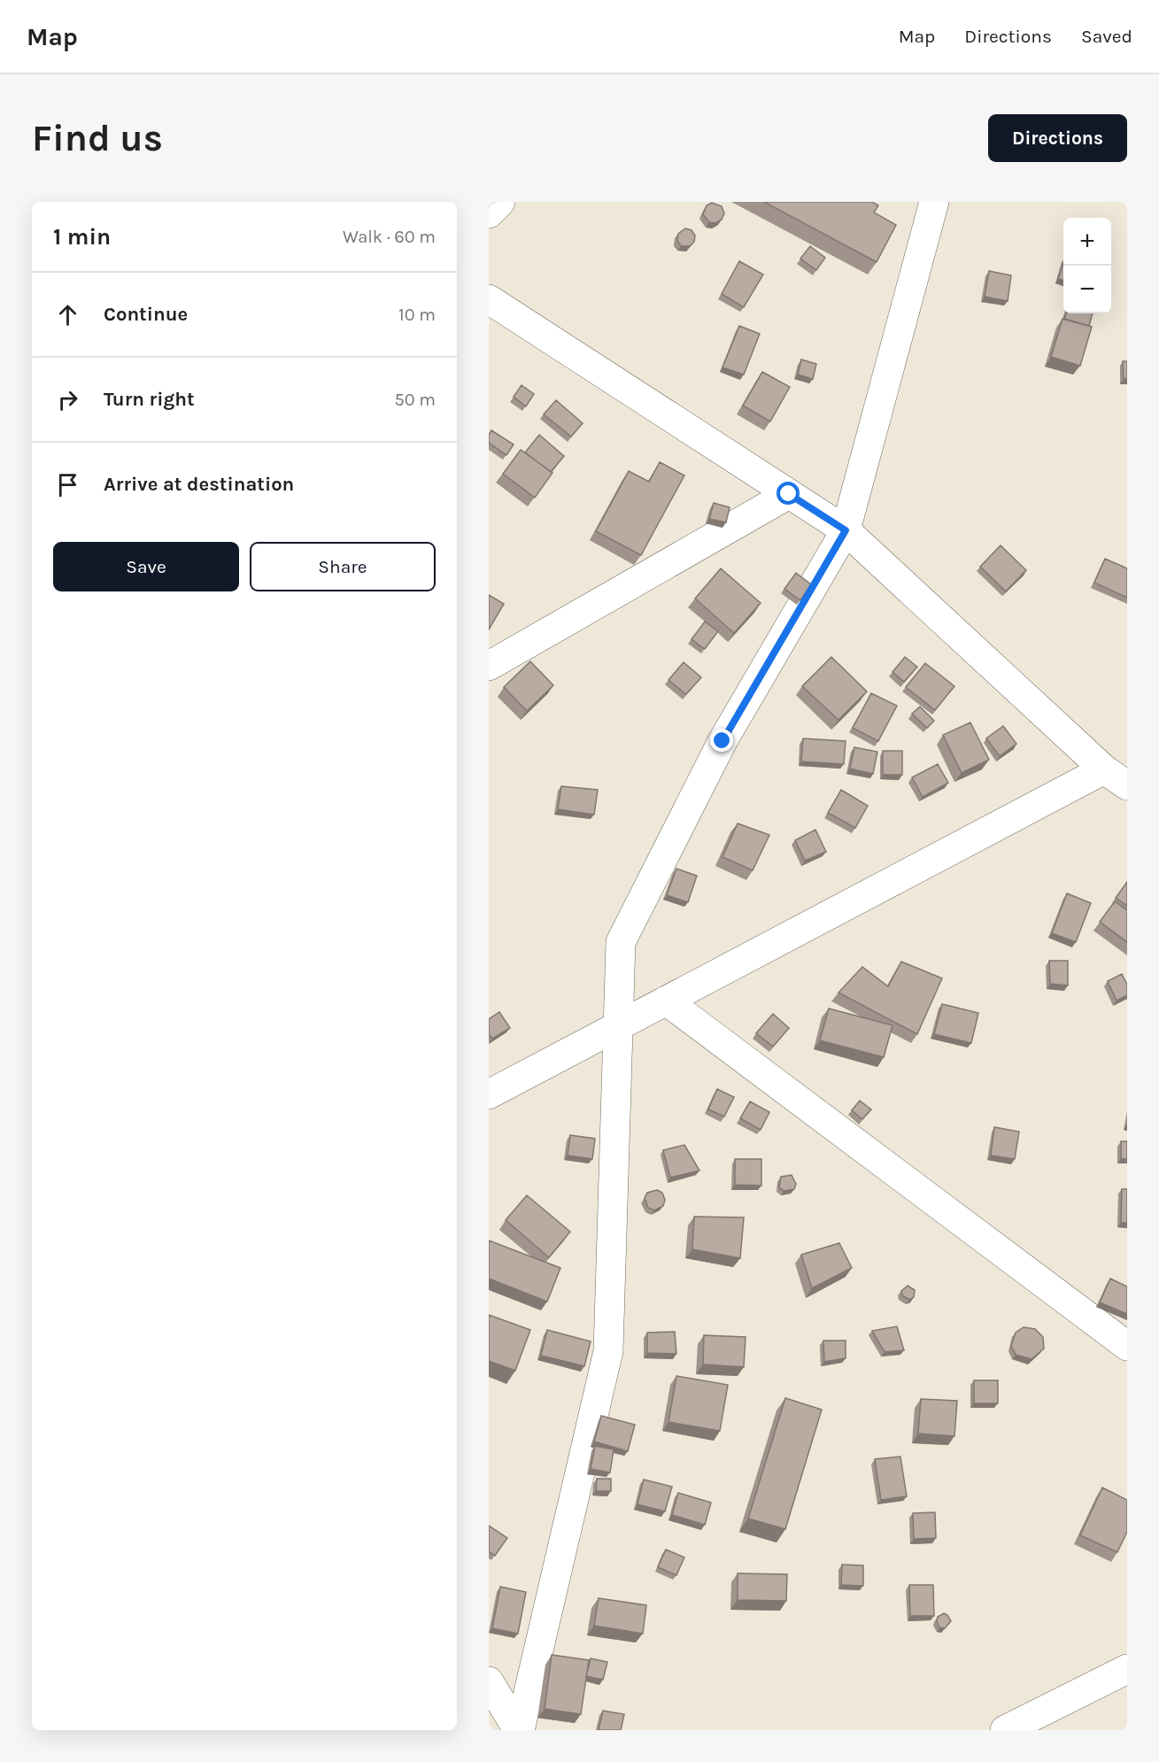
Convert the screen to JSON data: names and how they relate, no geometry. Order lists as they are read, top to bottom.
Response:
{
  "page": {
    "header": "Map",
    "nav": ["Map", "Directions", "Saved"],
    "buttons": [
      "Directions",
      ["Save", "Share"]
    ],
    "title": "Find us",
    "heading": ["1 min", "Walk · 60 m"],
    "map_buttons": ["+", "−"],
    "list": [
      ["Continue", "10 m"],
      ["Turn right", "50 m"],
      "Arrive at destination"
    ]
  }
}
